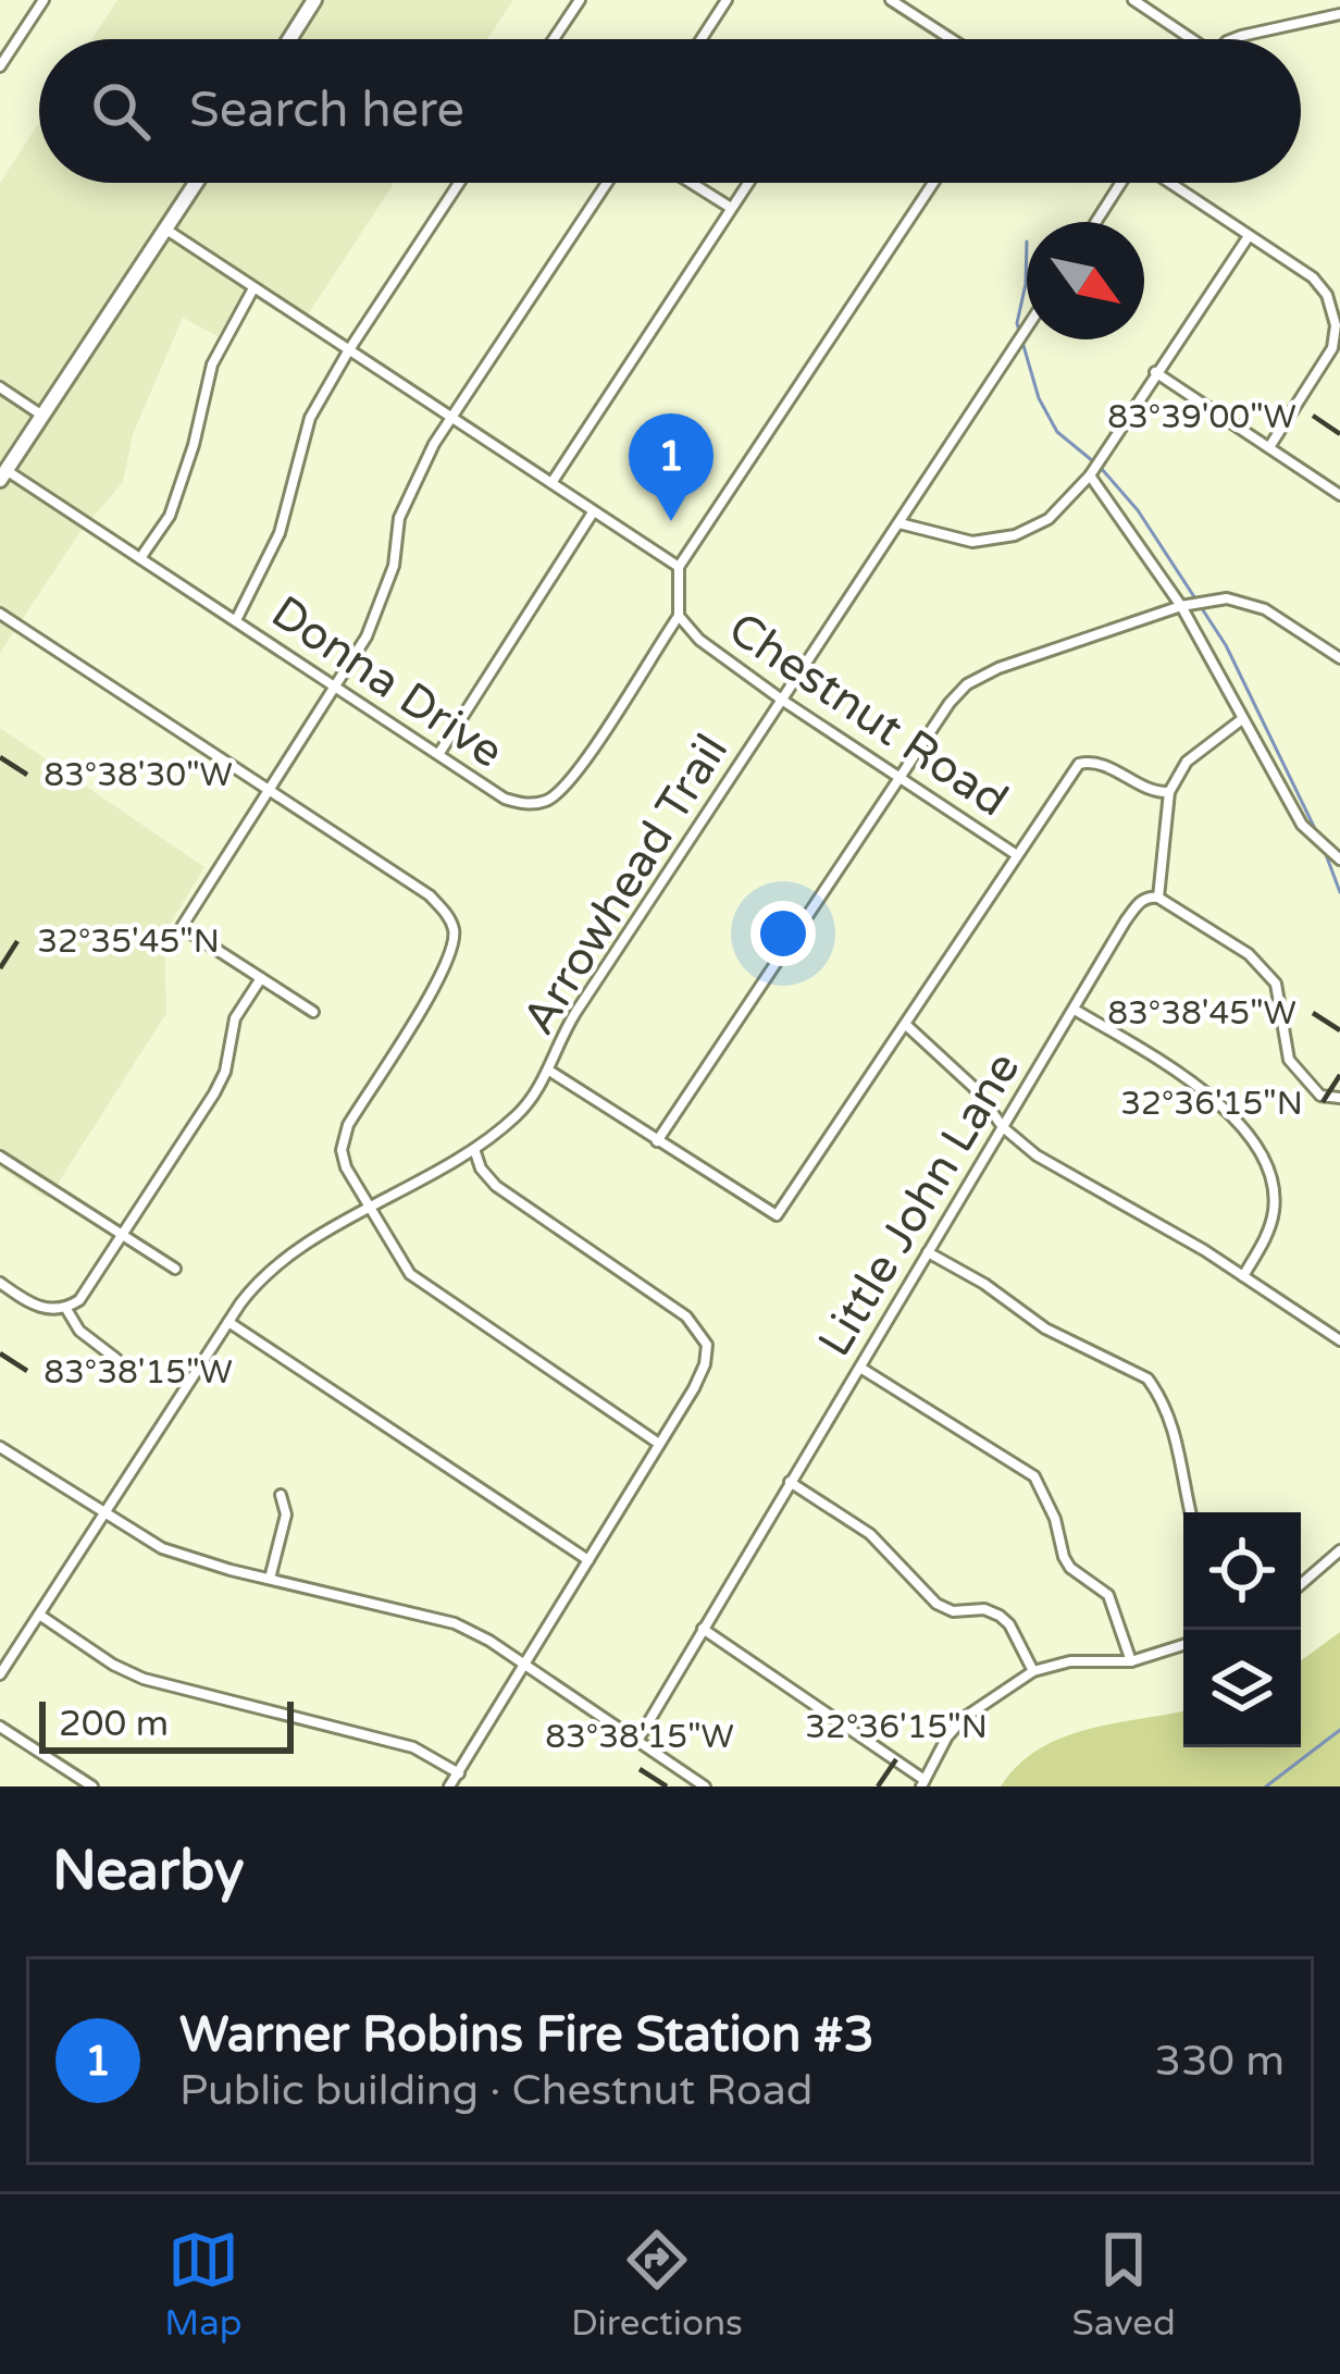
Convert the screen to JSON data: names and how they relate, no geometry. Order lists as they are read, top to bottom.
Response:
{
  "streets": {
    "street": [
      "Donna Drive",
      "Chestnut Road",
      "Arrowhead Trail",
      "Little John Lane"
    ]
  },
  "crossings": [
    ["Donna Drive", "Chestnut Road"],
    ["Chestnut Road", "Arrowhead Trail"]
  ],
  "scale_bar": "200 m",
  "north": "bottom right",
  "page": {
    "search": "Search here",
    "pins": "1",
    "scale": "200 m",
    "heading": "Nearby",
    "list": [
      {
        "mark": "1",
        "name": "Warner Robins Fire Station #3",
        "note": "Public building · Chestnut Road",
        "value": "330 m"
      }
    ],
    "nav": ["Map", "Directions", "Saved"]
  },
  "coordinates": [
    "83°39'00\"W",
    "83°38'30\"W",
    "32°35'45\"N",
    "83°38'45\"W",
    "32°36'15\"N",
    "83°38'15\"W"
  ]
}
